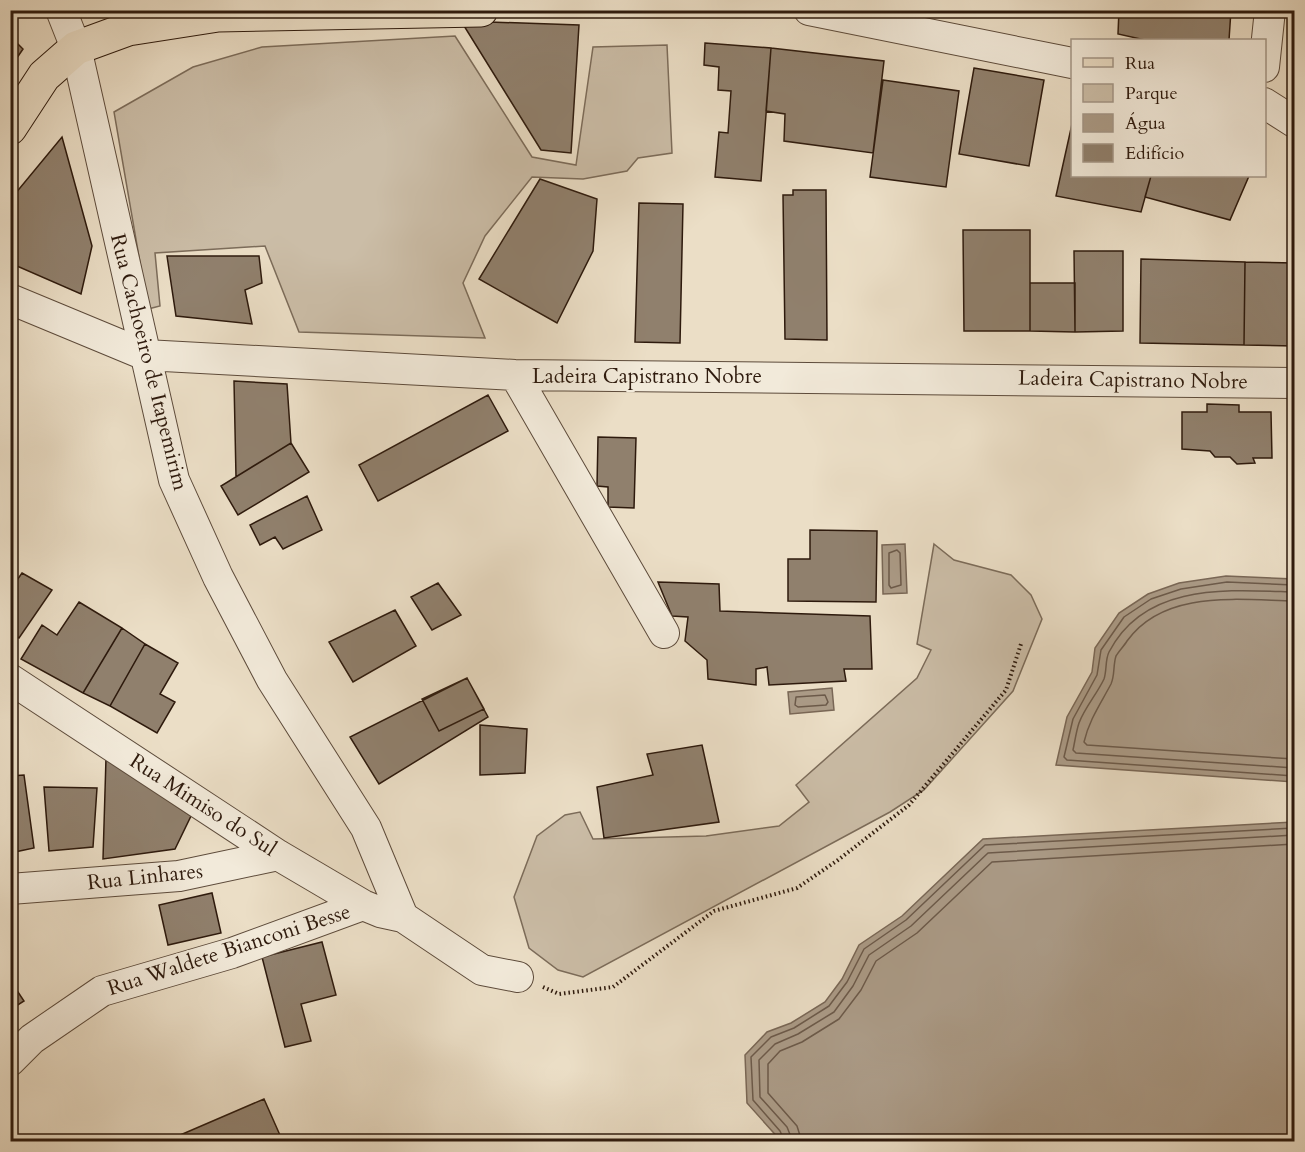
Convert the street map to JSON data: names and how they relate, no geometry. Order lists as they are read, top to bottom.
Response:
{
  "streets": {
    "street": [
      "Rua Cachoeiro de Itapemirim",
      "Ladeira Capistrano Nobre",
      "Rua Mimiso do Sul",
      "Rua Linhares",
      "Rua Waldete Bianconi Besse"
    ]
  },
  "crossings": [
    ["Rua Cachoeiro de Itapemirim", "Ladeira Capistrano Nobre"],
    ["Rua Cachoeiro de Itapemirim", "Rua Mimiso do Sul"],
    ["Rua Mimiso do Sul", "Rua Linhares"],
    ["Rua Mimiso do Sul", "Rua Waldete Bianconi Besse"]
  ],
  "legend": [
    "Rua",
    "Parque",
    "Água",
    "Edifício"
  ]
}
